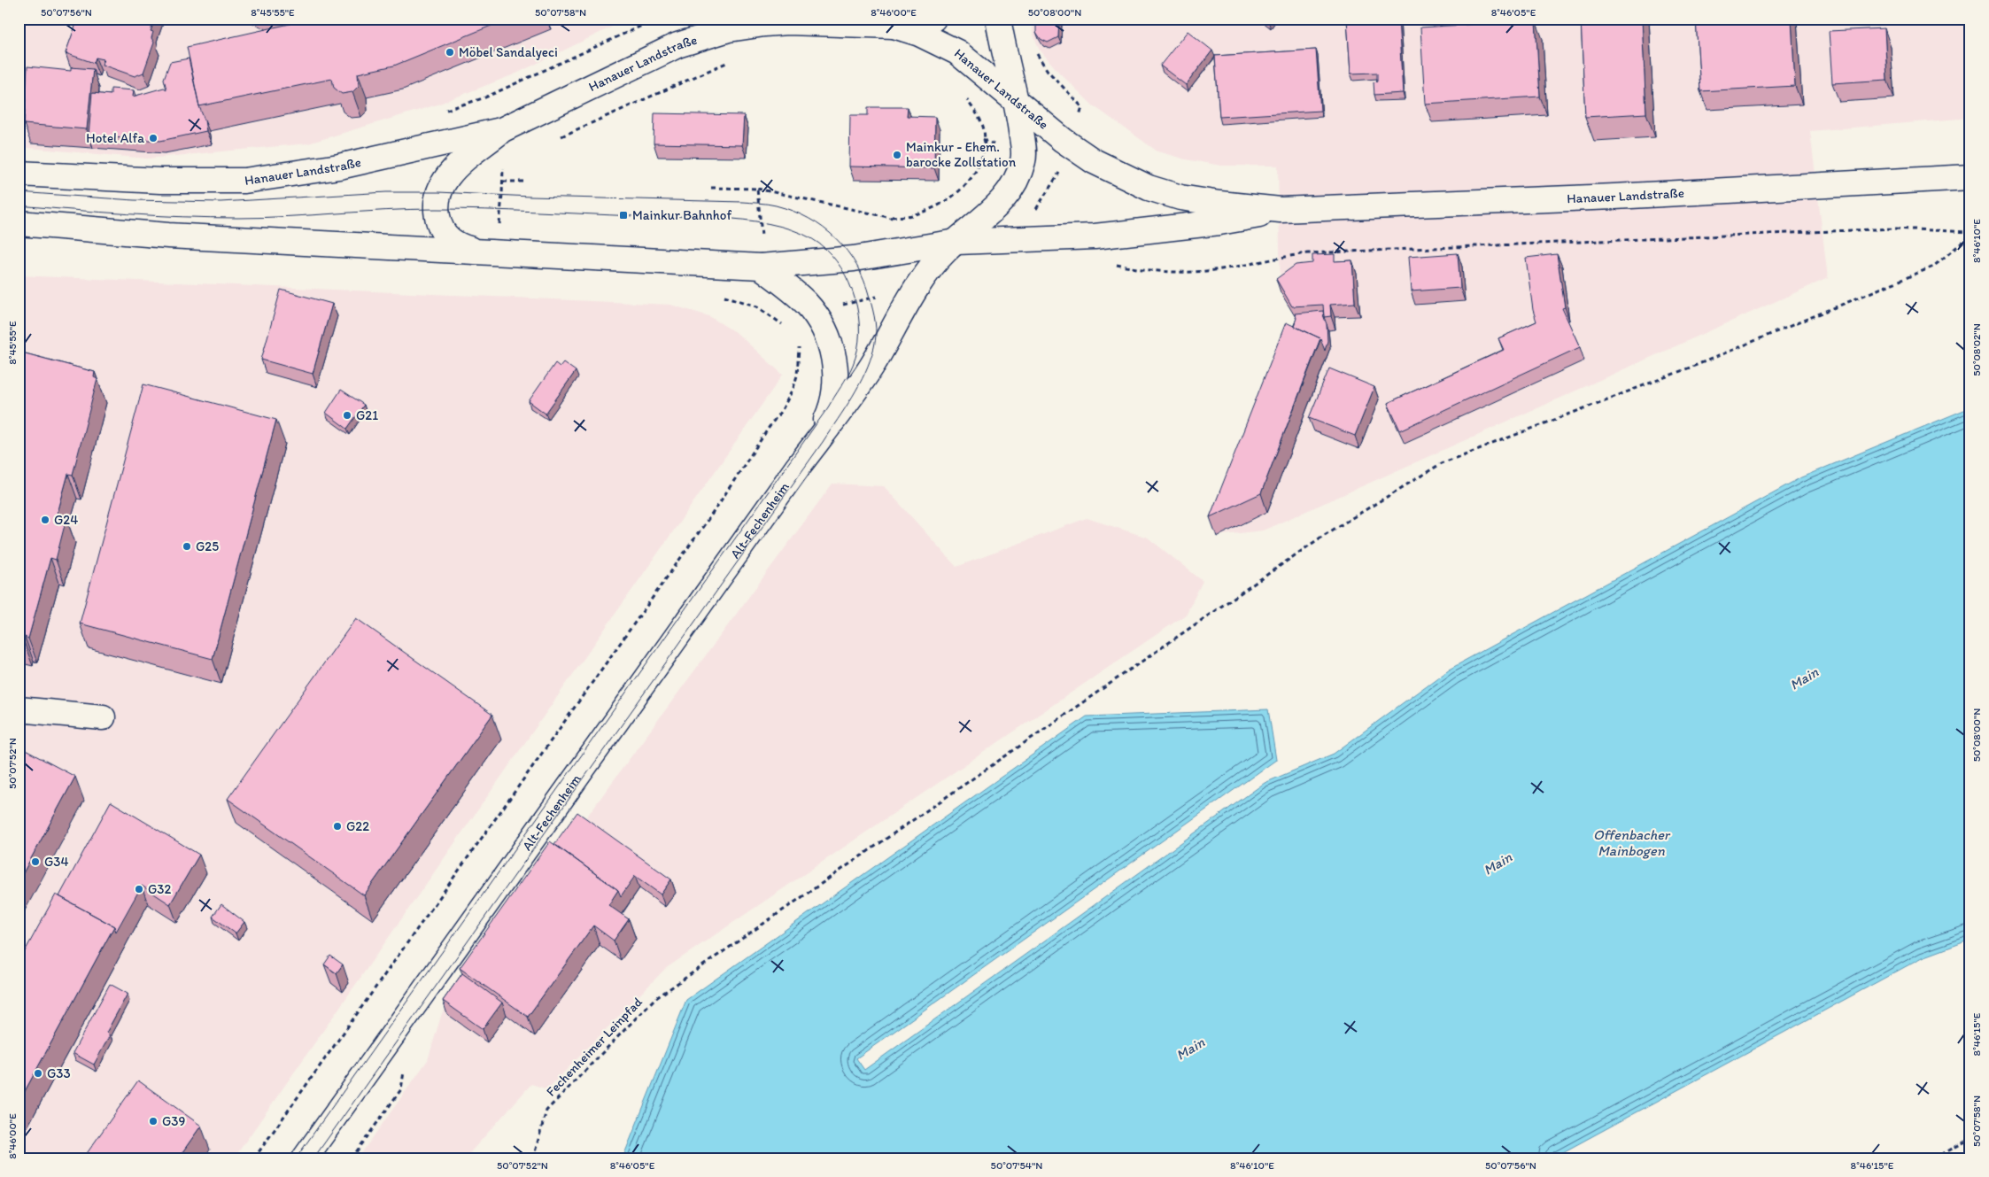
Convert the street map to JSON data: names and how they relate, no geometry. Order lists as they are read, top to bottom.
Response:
{
  "streets": {
    "main road": ["Hanauer Landstraße", "Alt-Fechenheim"],
    "path": ["Fechenheimer Leinpfad"]
  },
  "crossings": [
    ["Hanauer Landstraße", "Alt-Fechenheim"]
  ],
  "water": ["Main", "Offenbacher Mainbogen"],
  "places": {
    "other": [
      "Möbel Sandalyeci",
      "Hotel Alfa",
      "Mainkur - Ehem. barocke Zollstation",
      "G21",
      "G24",
      "G25",
      "G22",
      "G34",
      "G32",
      "G33",
      "G39"
    ],
    "transit": ["Mainkur Bahnhof"]
  },
  "coordinates": [
    "50°07'56\"N",
    "8°45'55\"E",
    "50°07'58\"N",
    "8°46'00\"E",
    "50°08'00\"N",
    "8°46'05\"E",
    "8°46'10\"E",
    "50°08'02\"N",
    "50°07'52\"N",
    "8°46'15\"E",
    "50°07'54\"N"
  ]
}
